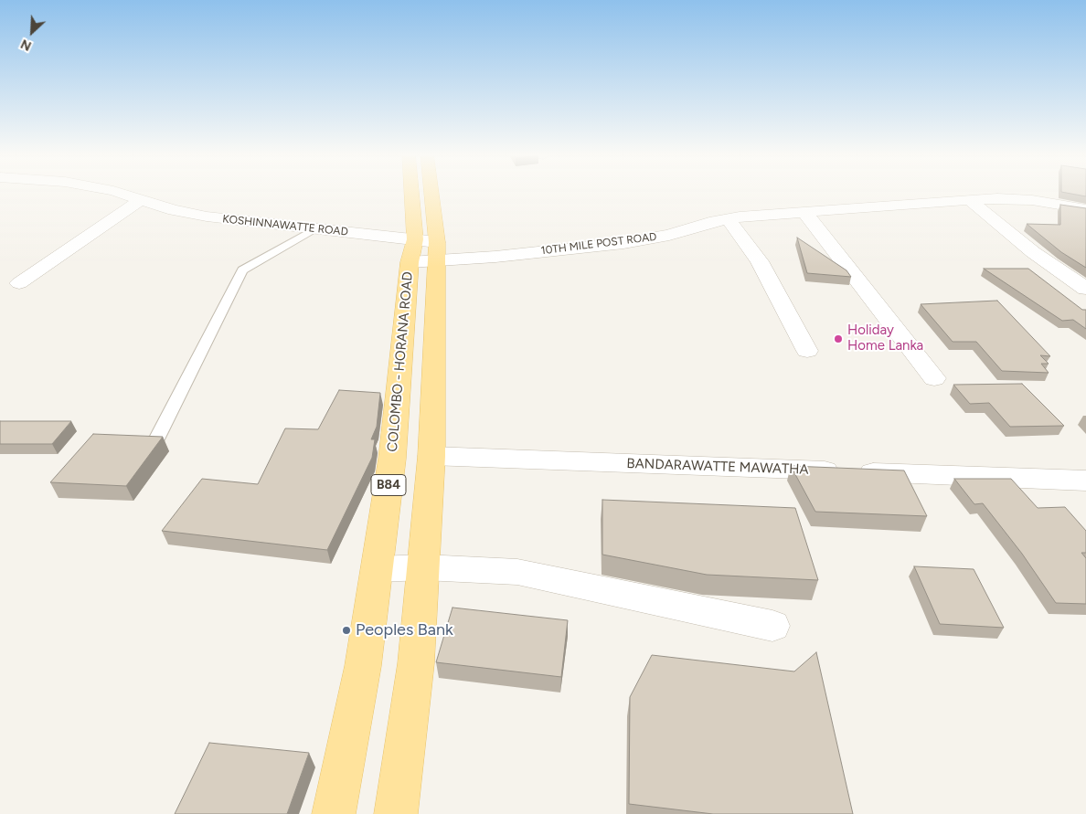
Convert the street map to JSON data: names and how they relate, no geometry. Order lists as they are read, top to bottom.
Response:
{
  "streets": {
    "main road": ["COLOMBO - HORANA ROAD", "B84"],
    "street": ["KOSHINNAWATTE ROAD", "10TH MILE POST ROAD", "BANDARAWATTE MAWATHA"]
  },
  "crossings": [
    ["KOSHINNAWATTE ROAD", "10TH MILE POST ROAD"],
    ["KOSHINNAWATTE ROAD", "COLOMBO - HORANA ROAD"],
    ["10TH MILE POST ROAD", "COLOMBO - HORANA ROAD"],
    ["COLOMBO - HORANA ROAD", "BANDARAWATTE MAWATHA"]
  ],
  "places": ["Holiday Home Lanka", "Peoples Bank"],
  "north": "bottom left"
}
